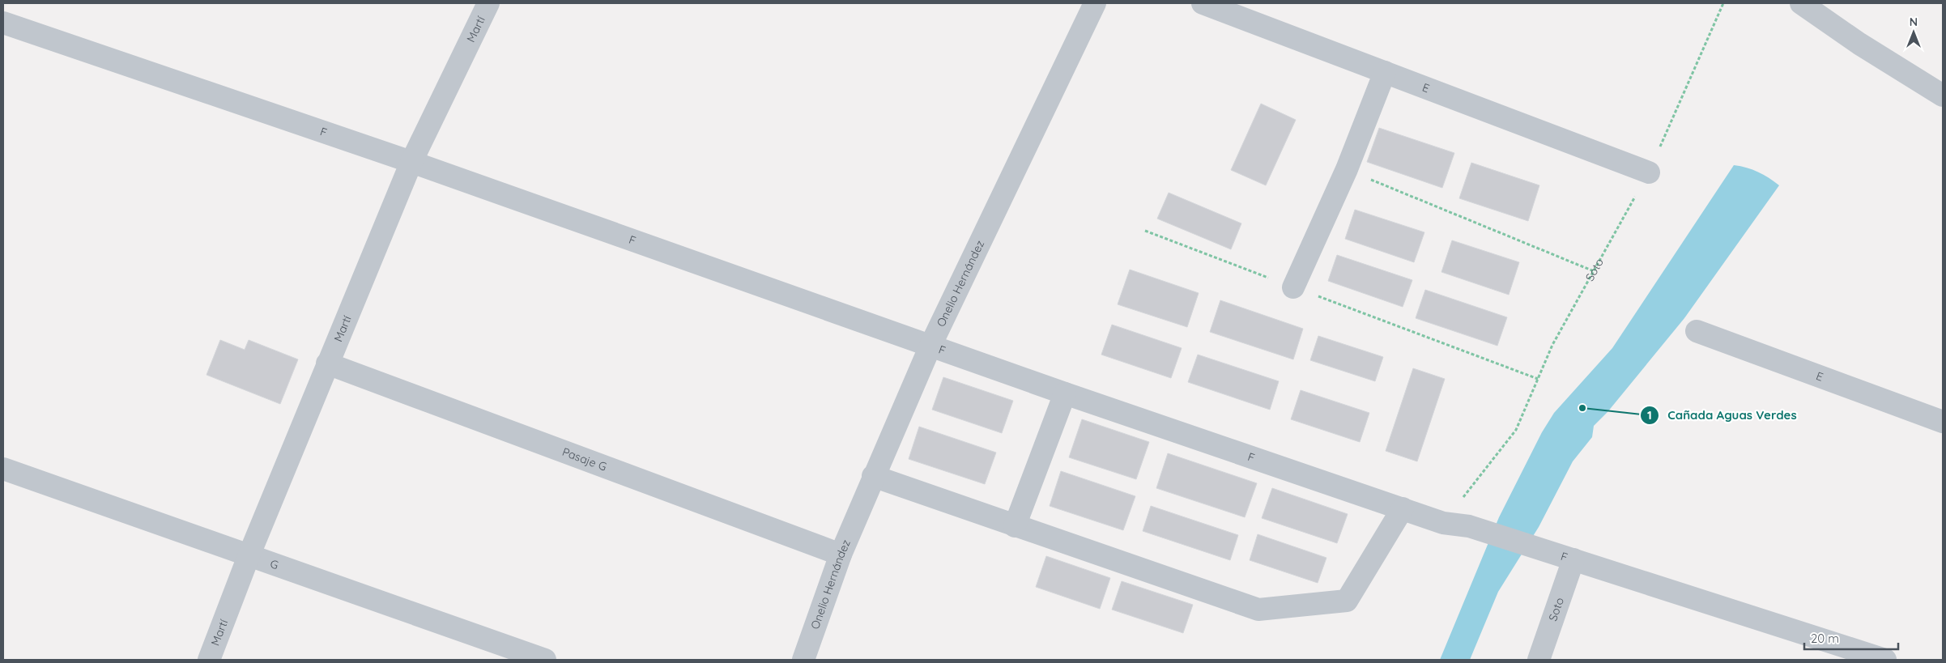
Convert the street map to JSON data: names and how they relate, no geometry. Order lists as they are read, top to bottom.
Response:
{
  "streets": {
    "street": [
      "Martí",
      "E",
      "F",
      "Soto",
      "Onelio Hernández",
      "Pasaje G",
      "G"
    ]
  },
  "crossings": [
    ["Martí", "F"],
    ["Martí", "Pasaje G"],
    ["Martí", "G"],
    ["E", "Soto"],
    ["F", "Soto"],
    ["F", "Onelio Hernández"],
    ["Onelio Hernández", "Pasaje G"]
  ],
  "places": ["Cañada Aguas Verdes"],
  "scale_bar": "20 m",
  "north": "top"
}
